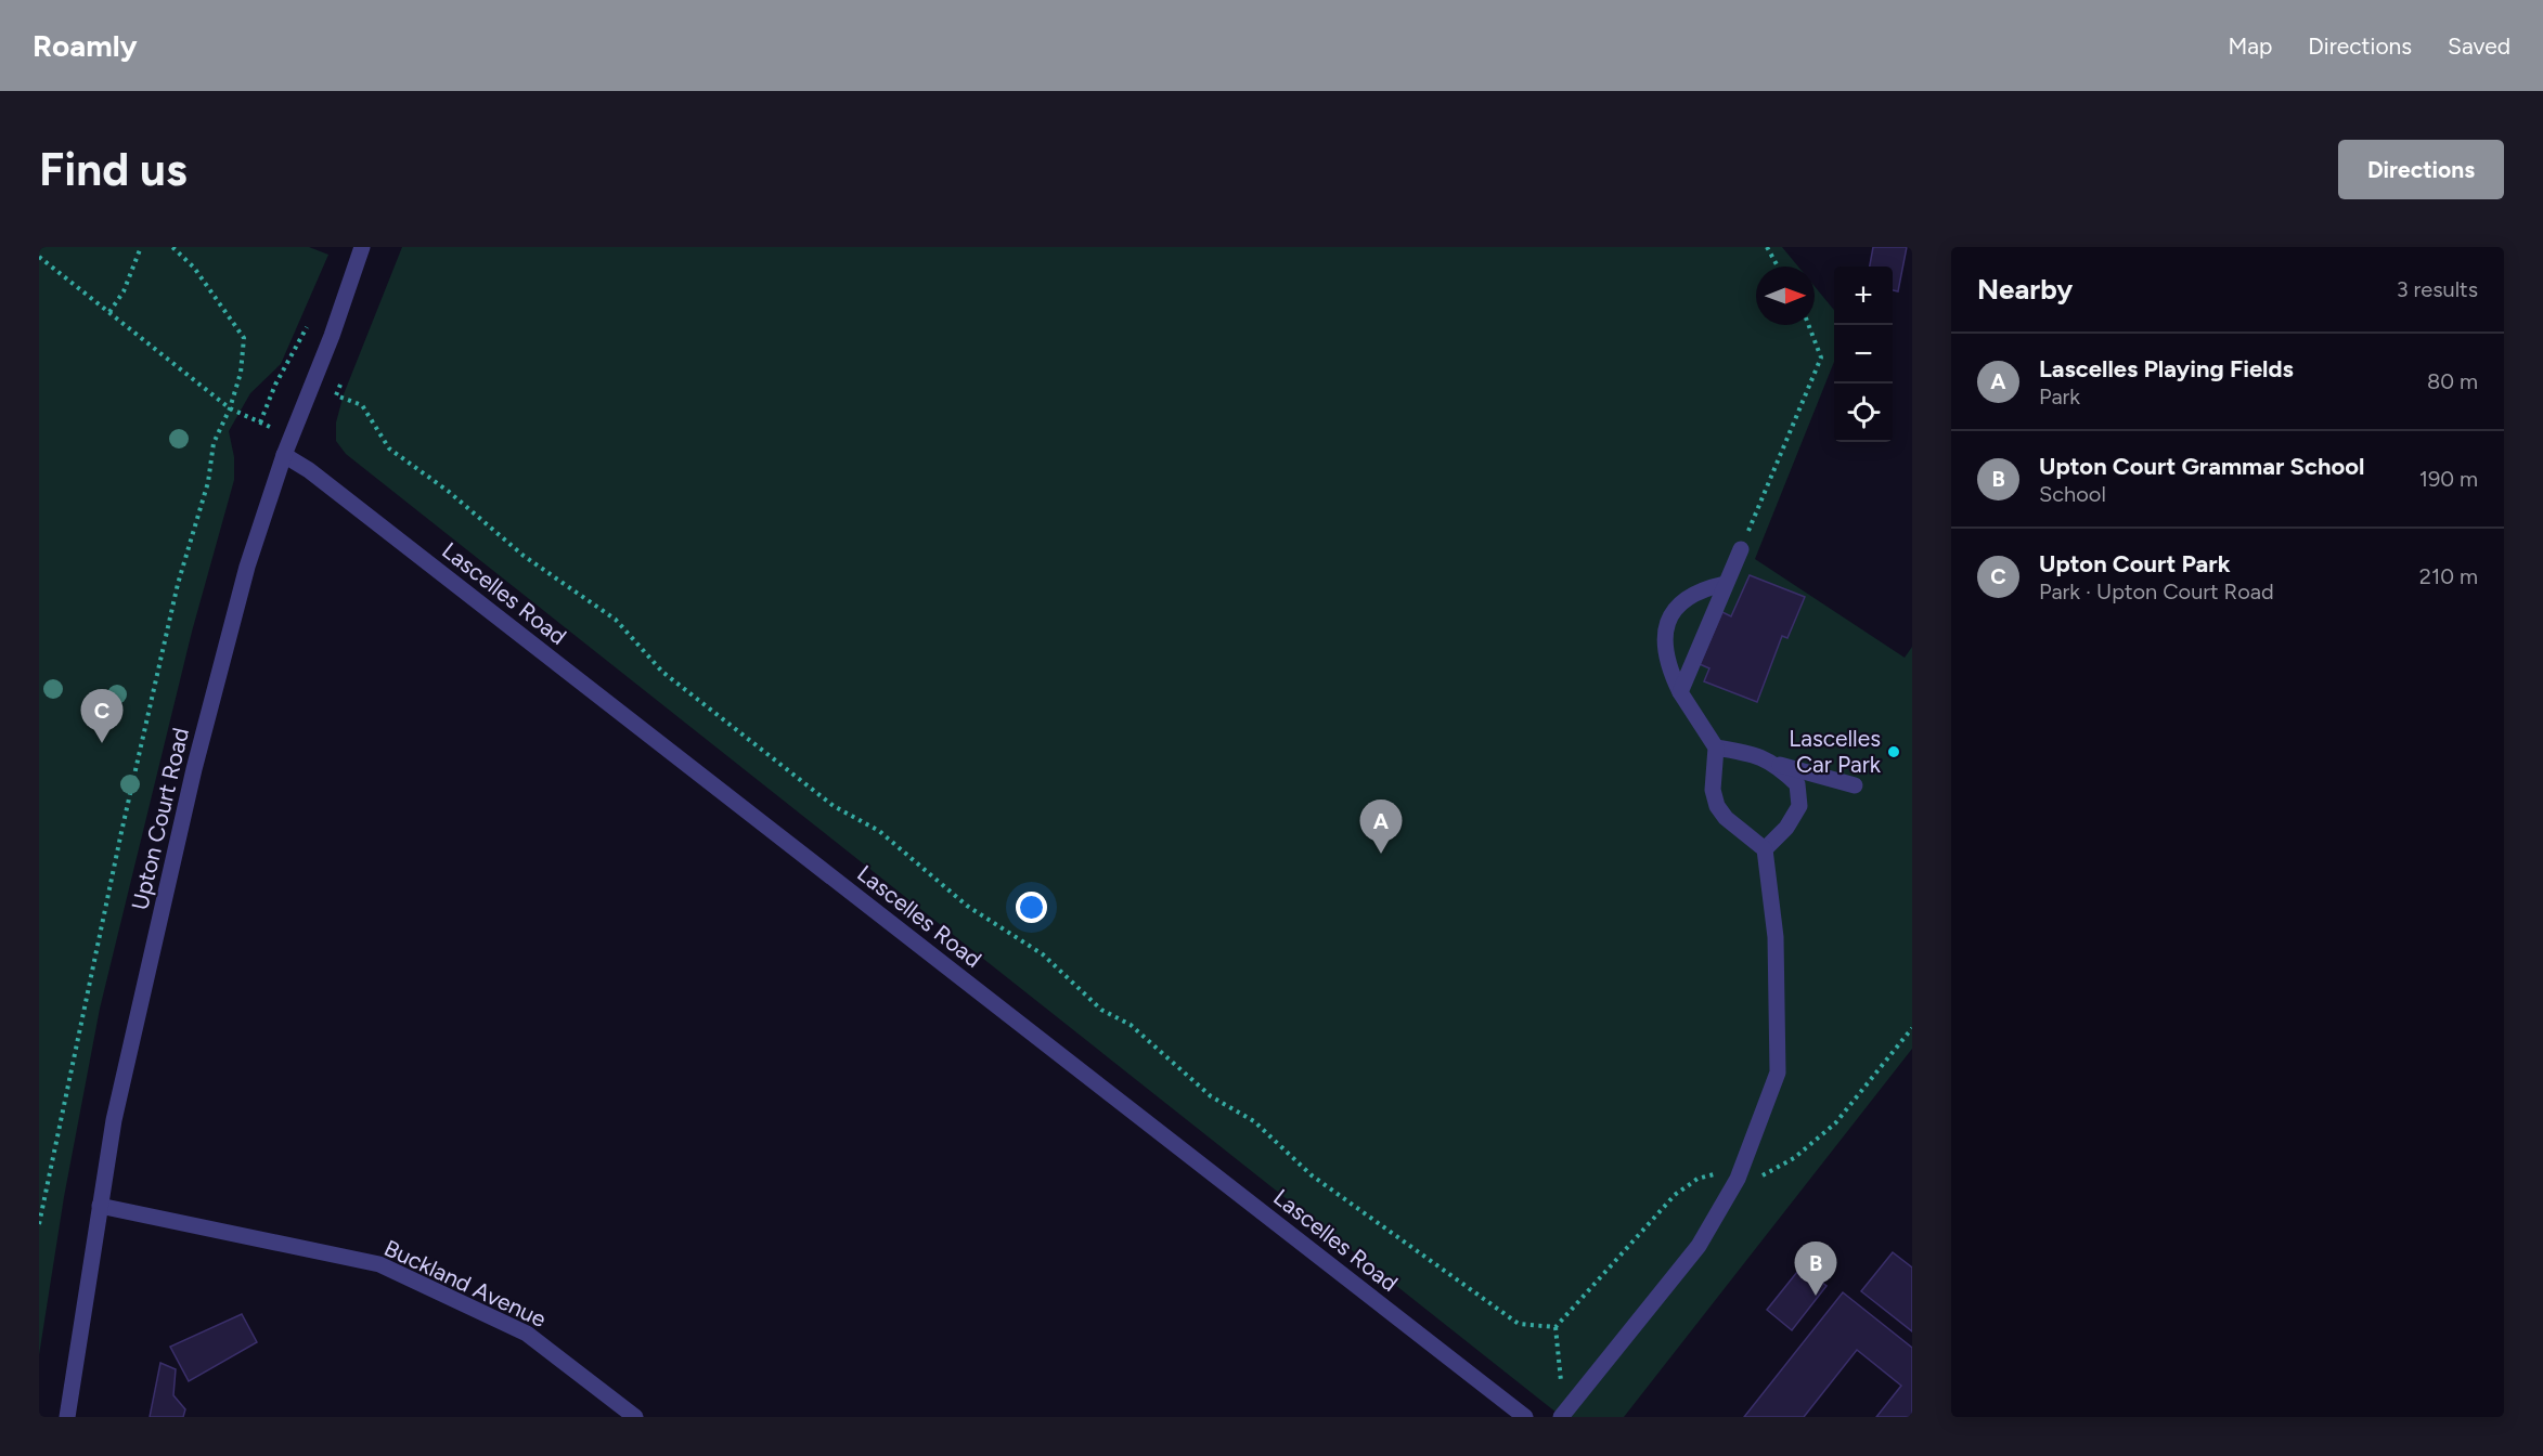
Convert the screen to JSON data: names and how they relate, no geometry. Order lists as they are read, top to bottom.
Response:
{
  "streets": {
    "street": ["Lascelles Road", "Upton Court Road", "Buckland Avenue"]
  },
  "crossings": [
    ["Lascelles Road", "Upton Court Road"],
    ["Upton Court Road", "Buckland Avenue"]
  ],
  "places": ["Lascelles Car Park"],
  "north": "right",
  "page": {
    "header": "Roamly",
    "nav": ["Map", "Directions", "Saved"],
    "buttons": "Directions",
    "title": "Find us",
    "heading": ["Nearby", "3 results"],
    "map_buttons": ["+", "−"],
    "list": [
      {
        "mark": "A",
        "name": "Lascelles Playing Fields",
        "note": "Park",
        "value": "80 m"
      },
      {
        "mark": "B",
        "name": "Upton Court Grammar School",
        "note": "School",
        "value": "190 m"
      },
      {
        "mark": "C",
        "name": "Upton Court Park",
        "note": "Park · Upton Court Road",
        "value": "210 m"
      }
    ],
    "pins": ["C", "A", "B"]
  }
}
